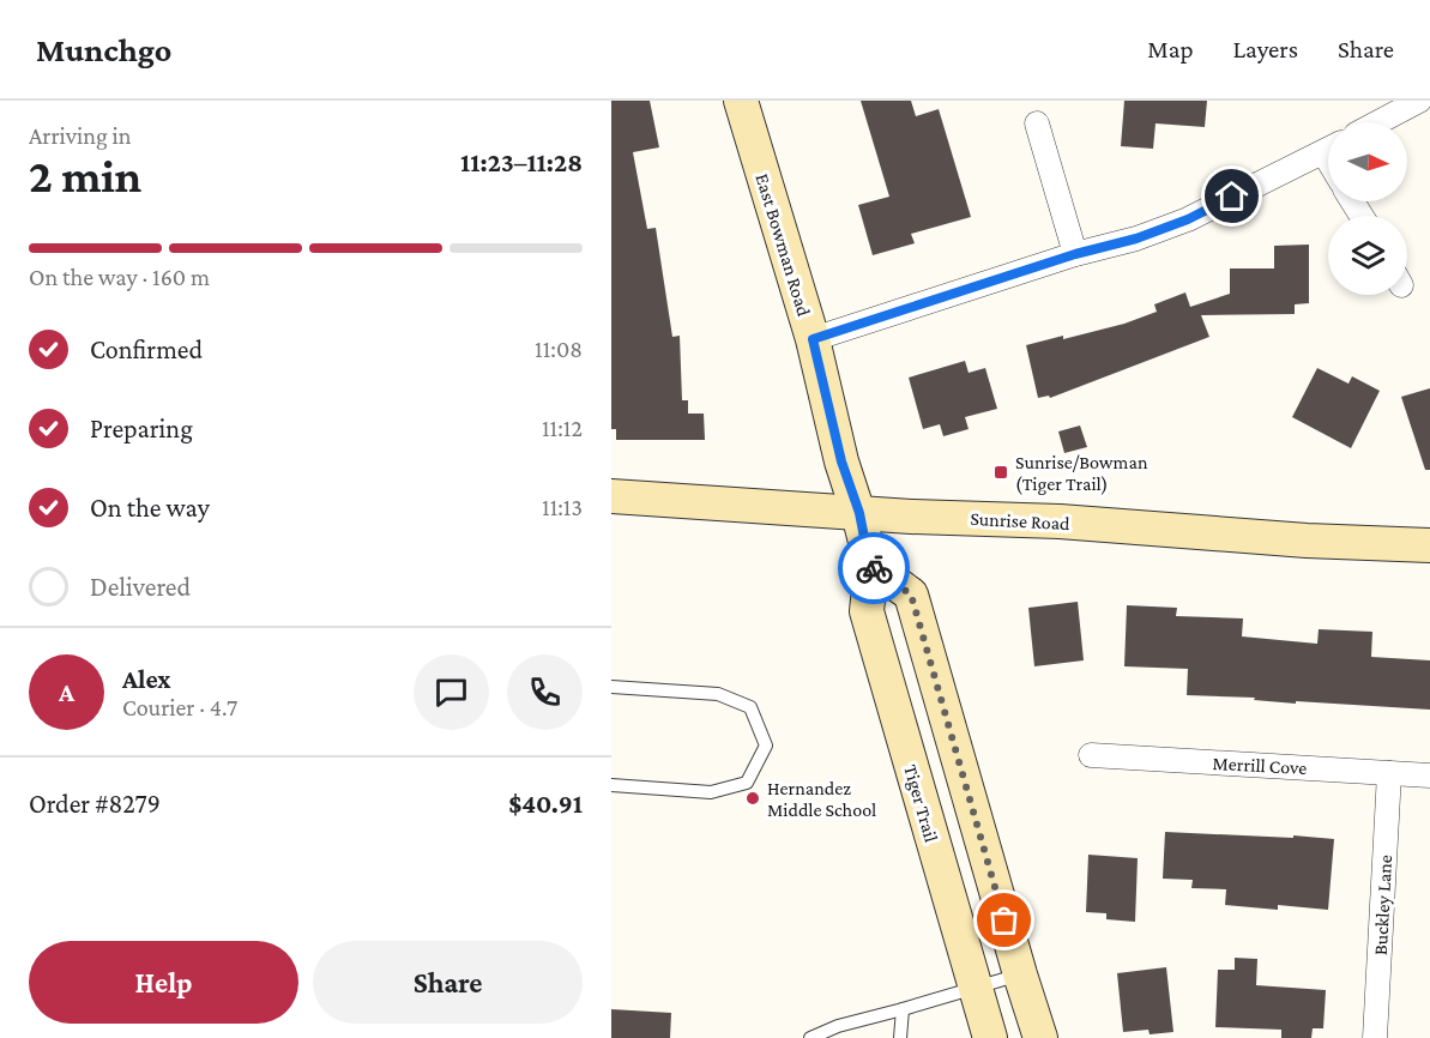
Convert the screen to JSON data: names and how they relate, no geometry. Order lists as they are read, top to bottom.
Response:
{
  "streets": {
    "street": [
      "East Bowman Road",
      "Sunrise Road",
      "Merrill Cove",
      "Tiger Trail",
      "Buckley Lane"
    ]
  },
  "crossings": [
    ["East Bowman Road", "Sunrise Road"],
    ["East Bowman Road", "Tiger Trail"],
    ["Sunrise Road", "Tiger Trail"],
    ["Merrill Cove", "Buckley Lane"]
  ],
  "places": {
    "transit": ["Sunrise/Bowman (Tiger Trail)"],
    "other": ["Hernandez Middle School"]
  },
  "north": "right",
  "page": {
    "header": "Munchgo",
    "nav": ["Map", "Layers", "Share"],
    "heading": ["2 min", "Arriving in", "11:23–11:28"],
    "panel": [
      "Alex",
      "Courier · 4.7",
      "Order #8279",
      "$40.91"
    ],
    "bar": "On the way · 160 m",
    "list": [
      ["Confirmed", "11:08"],
      ["Preparing", "11:12"],
      ["On the way", "11:13"],
      "Delivered"
    ],
    "round": "A",
    "buttons": ["Help", "Share"]
  }
}
